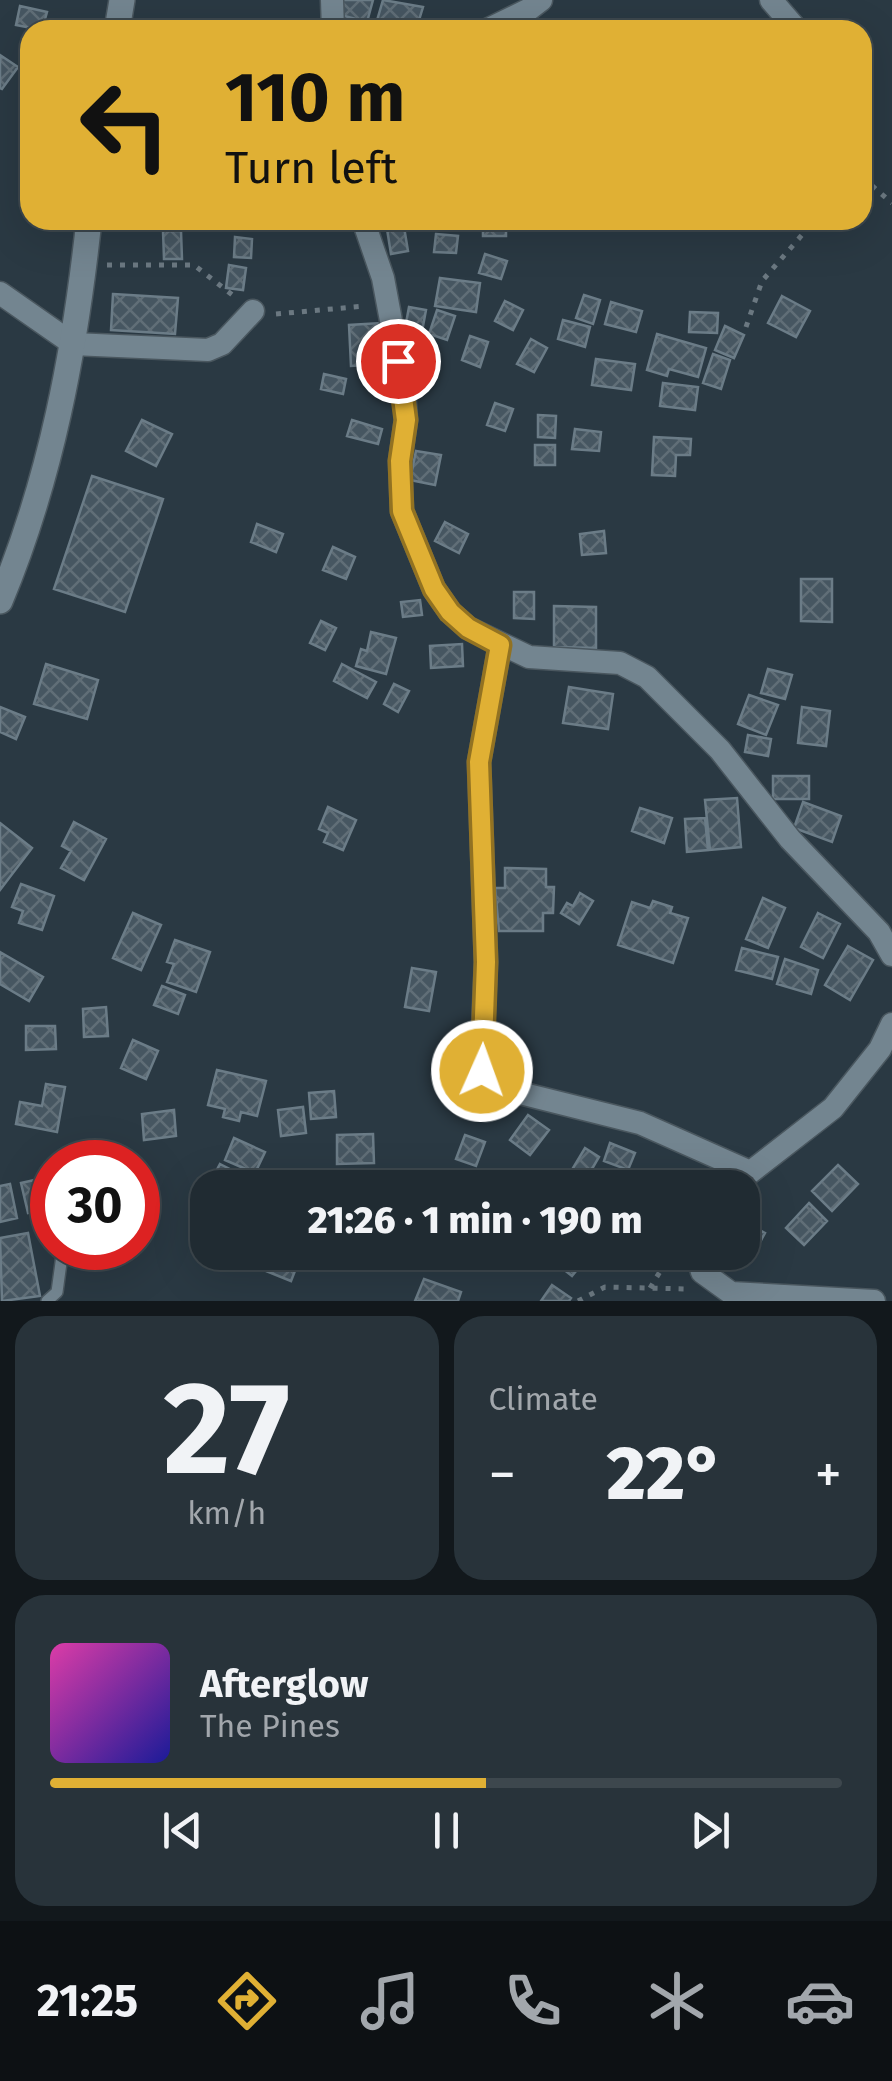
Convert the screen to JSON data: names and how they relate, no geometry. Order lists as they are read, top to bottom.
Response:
{
  "page": {
    "turn": ["110 m", "Turn left"],
    "limit": "30",
    "trip": "21:26 · 1 min · 190 m",
    "tile": [
      ["27", "km/h"],
      "Climate"
    ],
    "heat": ["−", "22°", "+"],
    "song": ["Afterglow", "The Pines"],
    "tabs": "21:25"
  }
}
